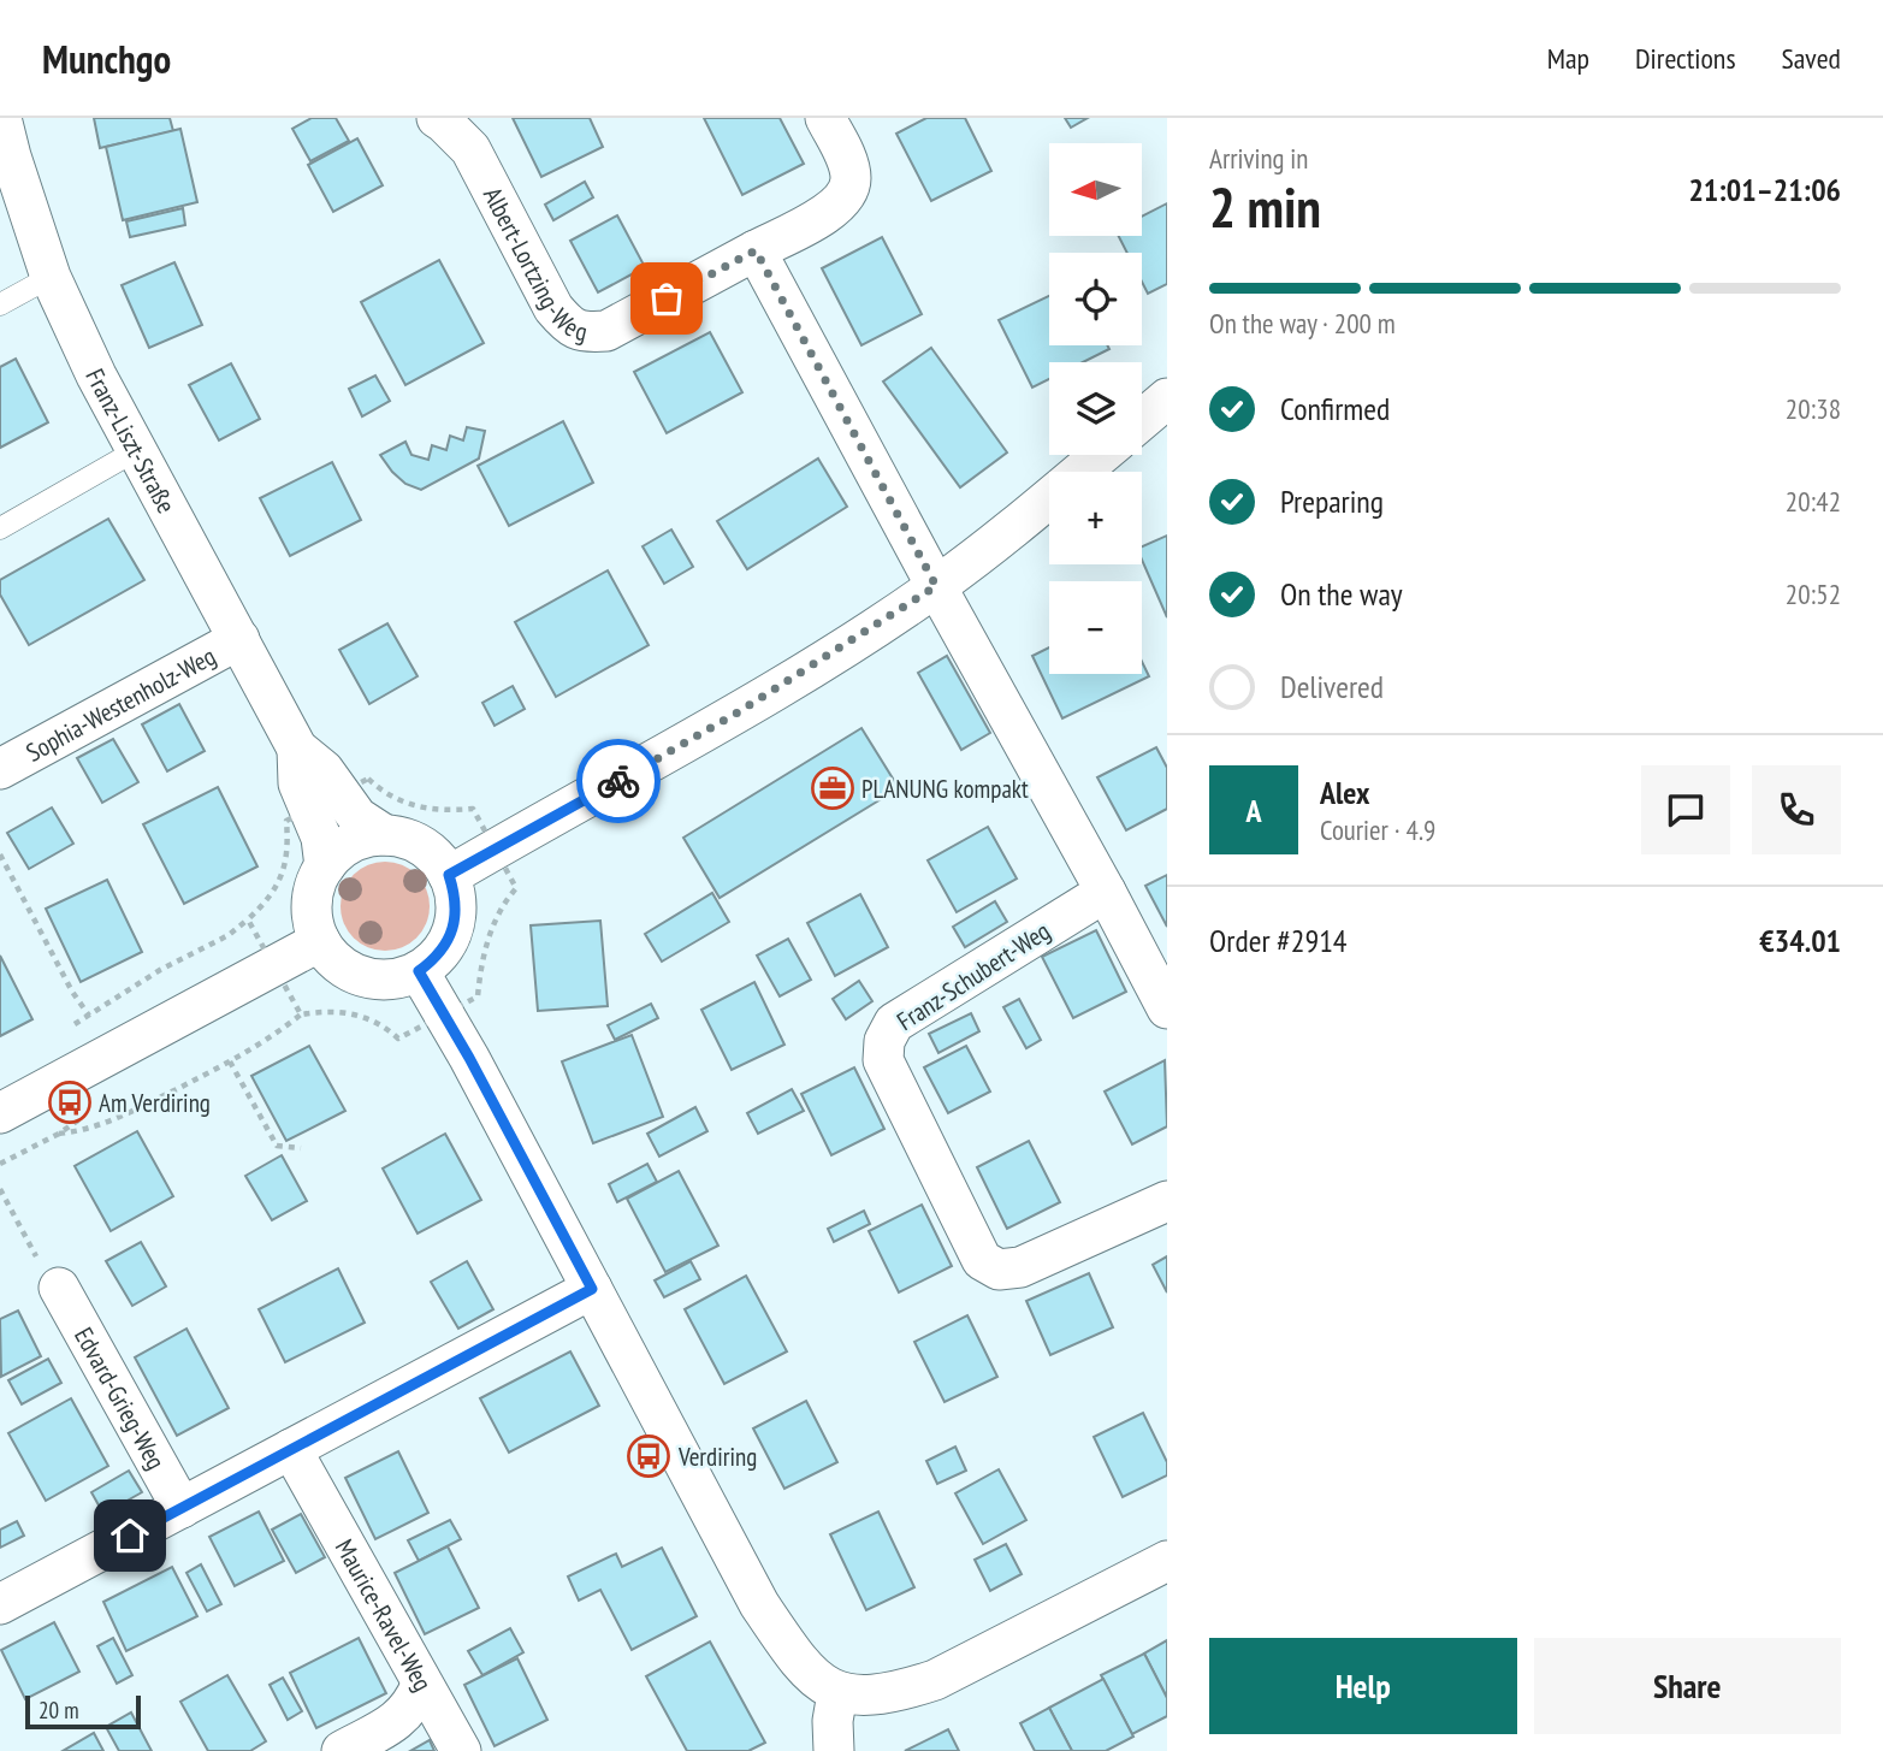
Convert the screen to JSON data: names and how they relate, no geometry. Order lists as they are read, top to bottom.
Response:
{
  "streets": {
    "street": [
      "Albert-Lortzing-Weg",
      "Franz-Liszt-Straße",
      "Sophia-Westenholz-Weg",
      "Franz-Schubert-Weg",
      "Edvard-Grieg-Weg",
      "Maurice-Ravel-Weg"
    ]
  },
  "crossings": [
    ["Franz-Liszt-Straße", "Sophia-Westenholz-Weg"]
  ],
  "places": {
    "office": ["PLANUNG kompakt"],
    "bus stop": ["Am Verdiring", "Verdiring"]
  },
  "scale_bar": "20 m",
  "north": "left",
  "page": {
    "header": "Munchgo",
    "nav": ["Map", "Directions", "Saved"],
    "heading": ["2 min", "Arriving in", "21:01–21:06"],
    "panel": [
      "Alex",
      "Courier · 4.9",
      "Order #2914",
      "€34.01"
    ],
    "map_buttons": ["+", "−"],
    "bar": "On the way · 200 m",
    "list": [
      ["Confirmed", "20:38"],
      ["Preparing", "20:42"],
      ["On the way", "20:52"],
      "Delivered"
    ],
    "round": "A",
    "buttons": ["Help", "Share"],
    "scale": "20 m"
  }
}
